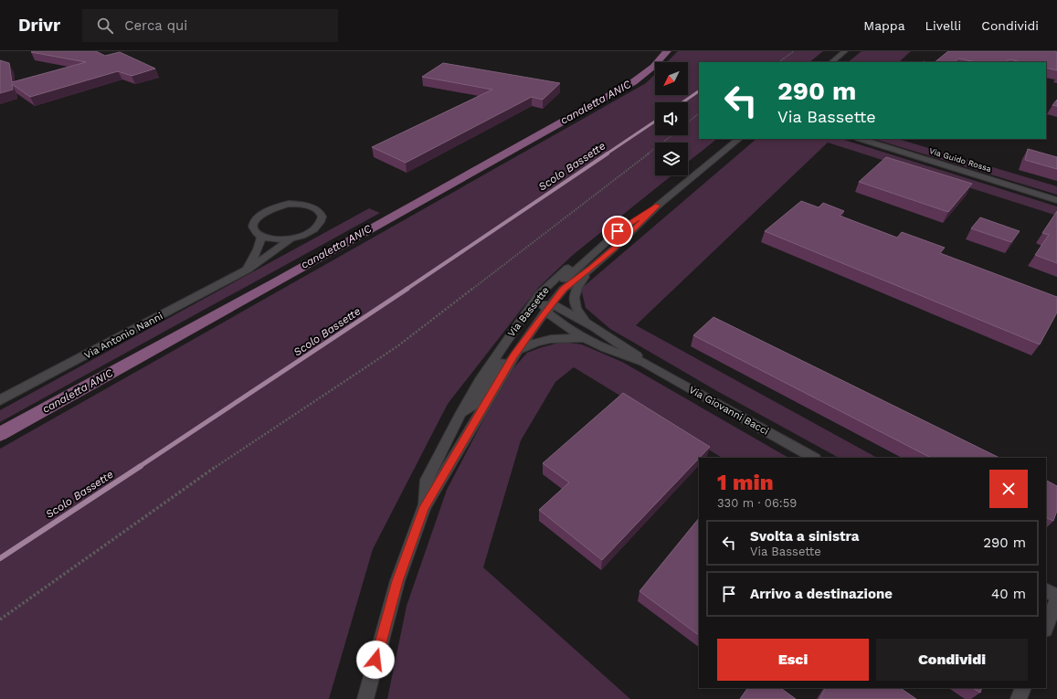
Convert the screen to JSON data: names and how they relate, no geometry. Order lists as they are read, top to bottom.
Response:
{
  "streets": {
    "main road": [
      "Via Guido Rossa",
      "Via Bassette",
      "Via Antonio Nanni",
      "Via Giovanni Bacci"
    ]
  },
  "crossings": [
    ["Via Bassette", "Via Giovanni Bacci"]
  ],
  "water": ["canaletta ANIC", "Scolo Bassette"],
  "north": "bottom left",
  "page": {
    "header": "Drivr",
    "search": "Cerca qui",
    "nav": ["Mappa", "Livelli", "Condividi"],
    "turn": ["290 m", "Via Bassette"],
    "heading": ["1 min", "330 m · 06:59"],
    "list": [
      {
        "name": "Svolta a sinistra",
        "note": "Via Bassette",
        "value": "290 m"
      },
      {
        "name": "Arrivo a destinazione",
        "value": "40 m"
      }
    ],
    "buttons": ["Esci", "Condividi"]
  }
}
